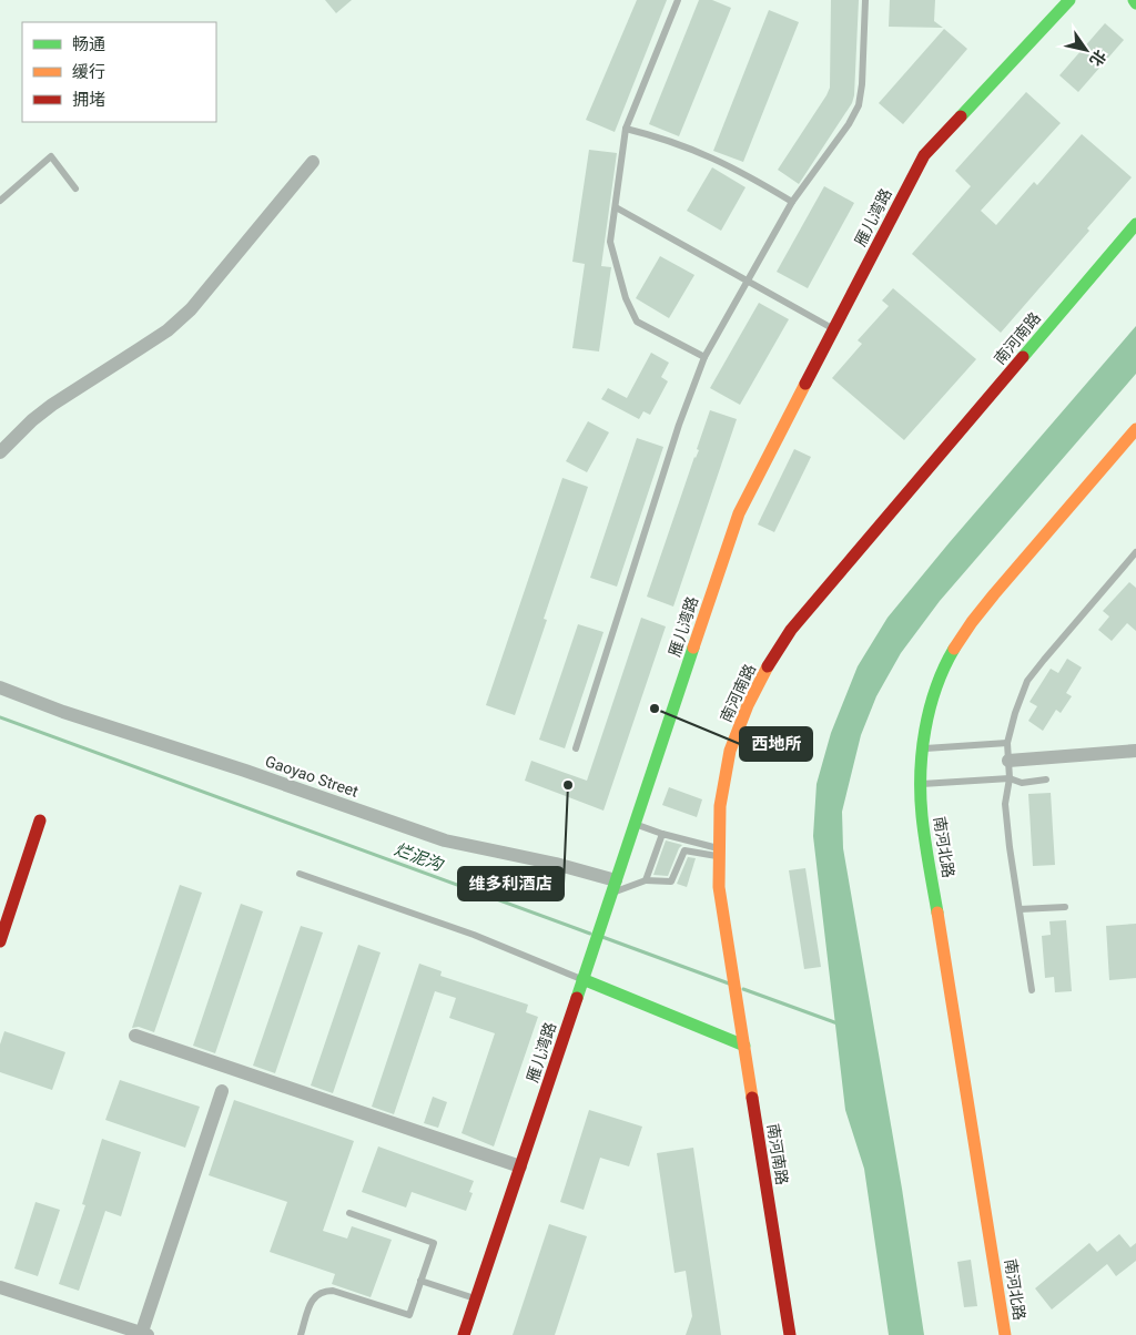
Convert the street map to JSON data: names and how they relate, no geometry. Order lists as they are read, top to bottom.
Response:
{
  "streets": {
    "street": [
      "雁儿湾路",
      "南河南路",
      "Gaoyao Street",
      "南河北路"
    ]
  },
  "crossings": [
    ["雁儿湾路", "Gaoyao Street"]
  ],
  "water": ["烂泥沟"],
  "places": ["西地所", "维多利酒店"],
  "legend": ["畅通", "缓行", "拥堵"],
  "north": "bottom right"
}
